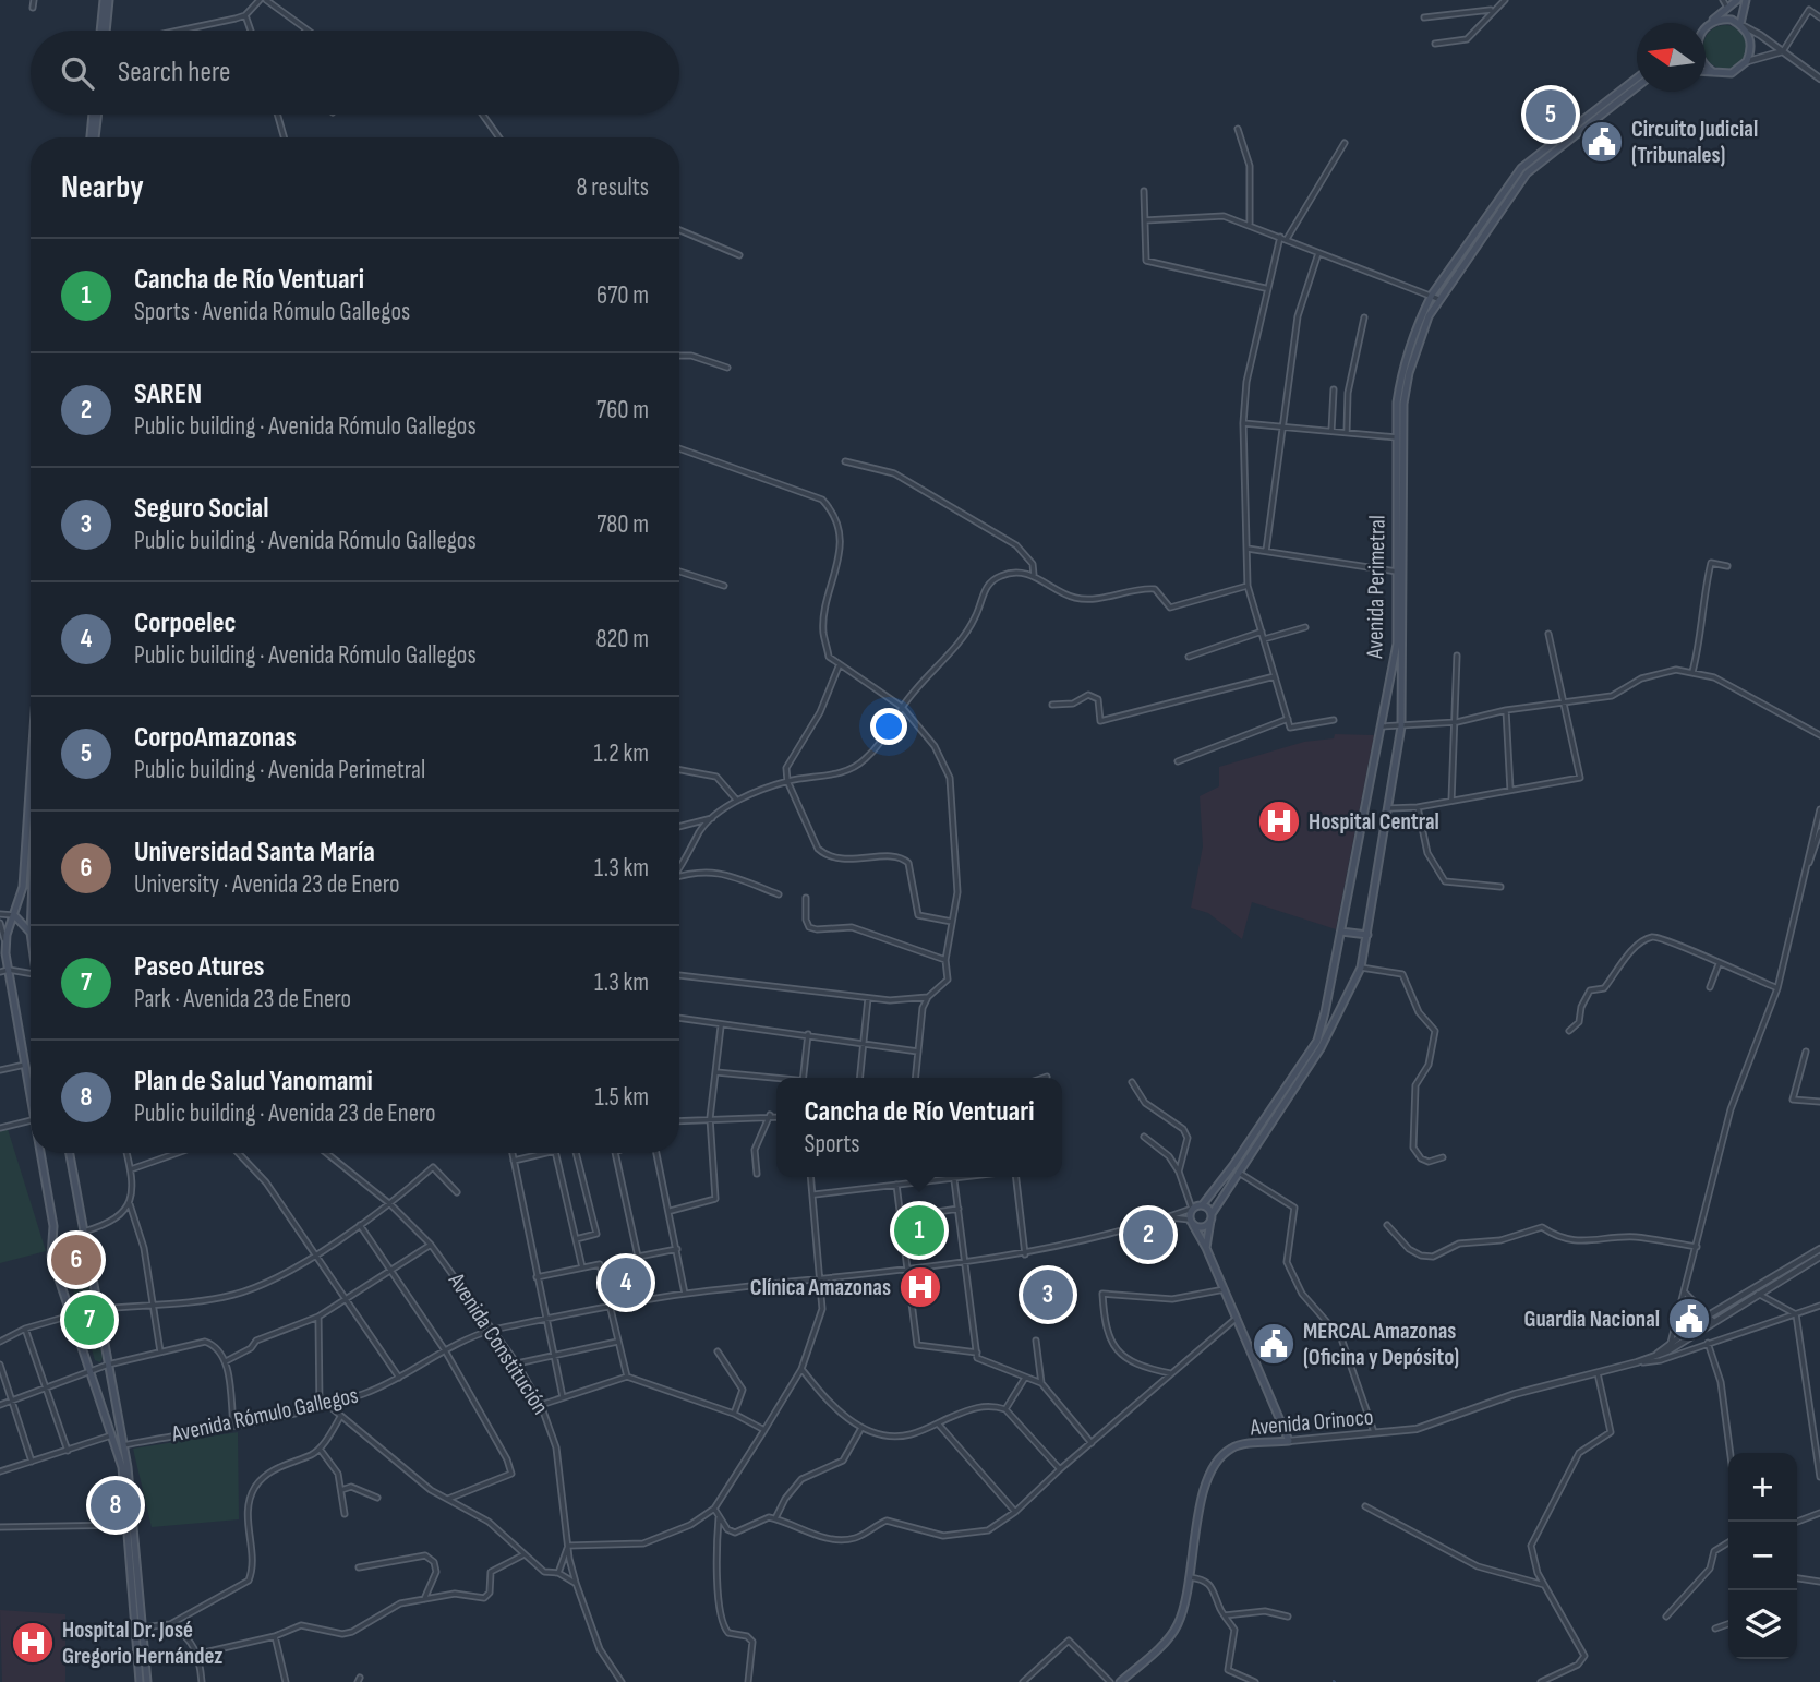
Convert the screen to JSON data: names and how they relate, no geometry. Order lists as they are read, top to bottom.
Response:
{
  "streets": {
    "main road": ["Avenida Perimetral", "Avenida Orinoco"],
    "street": ["Avenida Constitución", "Avenida Rómulo Gallegos"]
  },
  "crossings": [
    ["Avenida Constitución", "Avenida Rómulo Gallegos"]
  ],
  "places": {
    "public building": ["Circuito Judicial (Tribunales)", "Guardia Nacional", "MERCAL Amazonas (Oficina y Depósito)"],
    "hospital": ["Hospital Central", "Clínica Amazonas", "Hospital Dr. José Gregorio Hernández"]
  },
  "north": "left",
  "page": {
    "search": "Search here",
    "pins": [
      "5",
      "1",
      "2",
      "6",
      "4",
      "3",
      "7",
      "8"
    ],
    "heading": ["Nearby", "8 results"],
    "list": [
      {
        "mark": "1",
        "name": "Cancha de Río Ventuari",
        "note": "Sports · Avenida Rómulo Gallegos",
        "value": "670 m"
      },
      {
        "mark": "2",
        "name": "SAREN",
        "note": "Public building · Avenida Rómulo Gallegos",
        "value": "760 m"
      },
      {
        "mark": "3",
        "name": "Seguro Social",
        "note": "Public building · Avenida Rómulo Gallegos",
        "value": "780 m"
      },
      {
        "mark": "4",
        "name": "Corpoelec",
        "note": "Public building · Avenida Rómulo Gallegos",
        "value": "820 m"
      },
      {
        "mark": "5",
        "name": "CorpoAmazonas",
        "note": "Public building · Avenida Perimetral",
        "value": "1.2 km"
      },
      {
        "mark": "6",
        "name": "Universidad Santa María",
        "note": "University · Avenida 23 de Enero",
        "value": "1.3 km"
      },
      {
        "mark": "7",
        "name": "Paseo Atures",
        "note": "Park · Avenida 23 de Enero",
        "value": "1.3 km"
      },
      {
        "mark": "8",
        "name": "Plan de Salud Yanomami",
        "note": "Public building · Avenida 23 de Enero",
        "value": "1.5 km"
      }
    ],
    "popup": ["Cancha de Río Ventuari", "Sports"],
    "map_buttons": ["+", "−"]
  }
}
